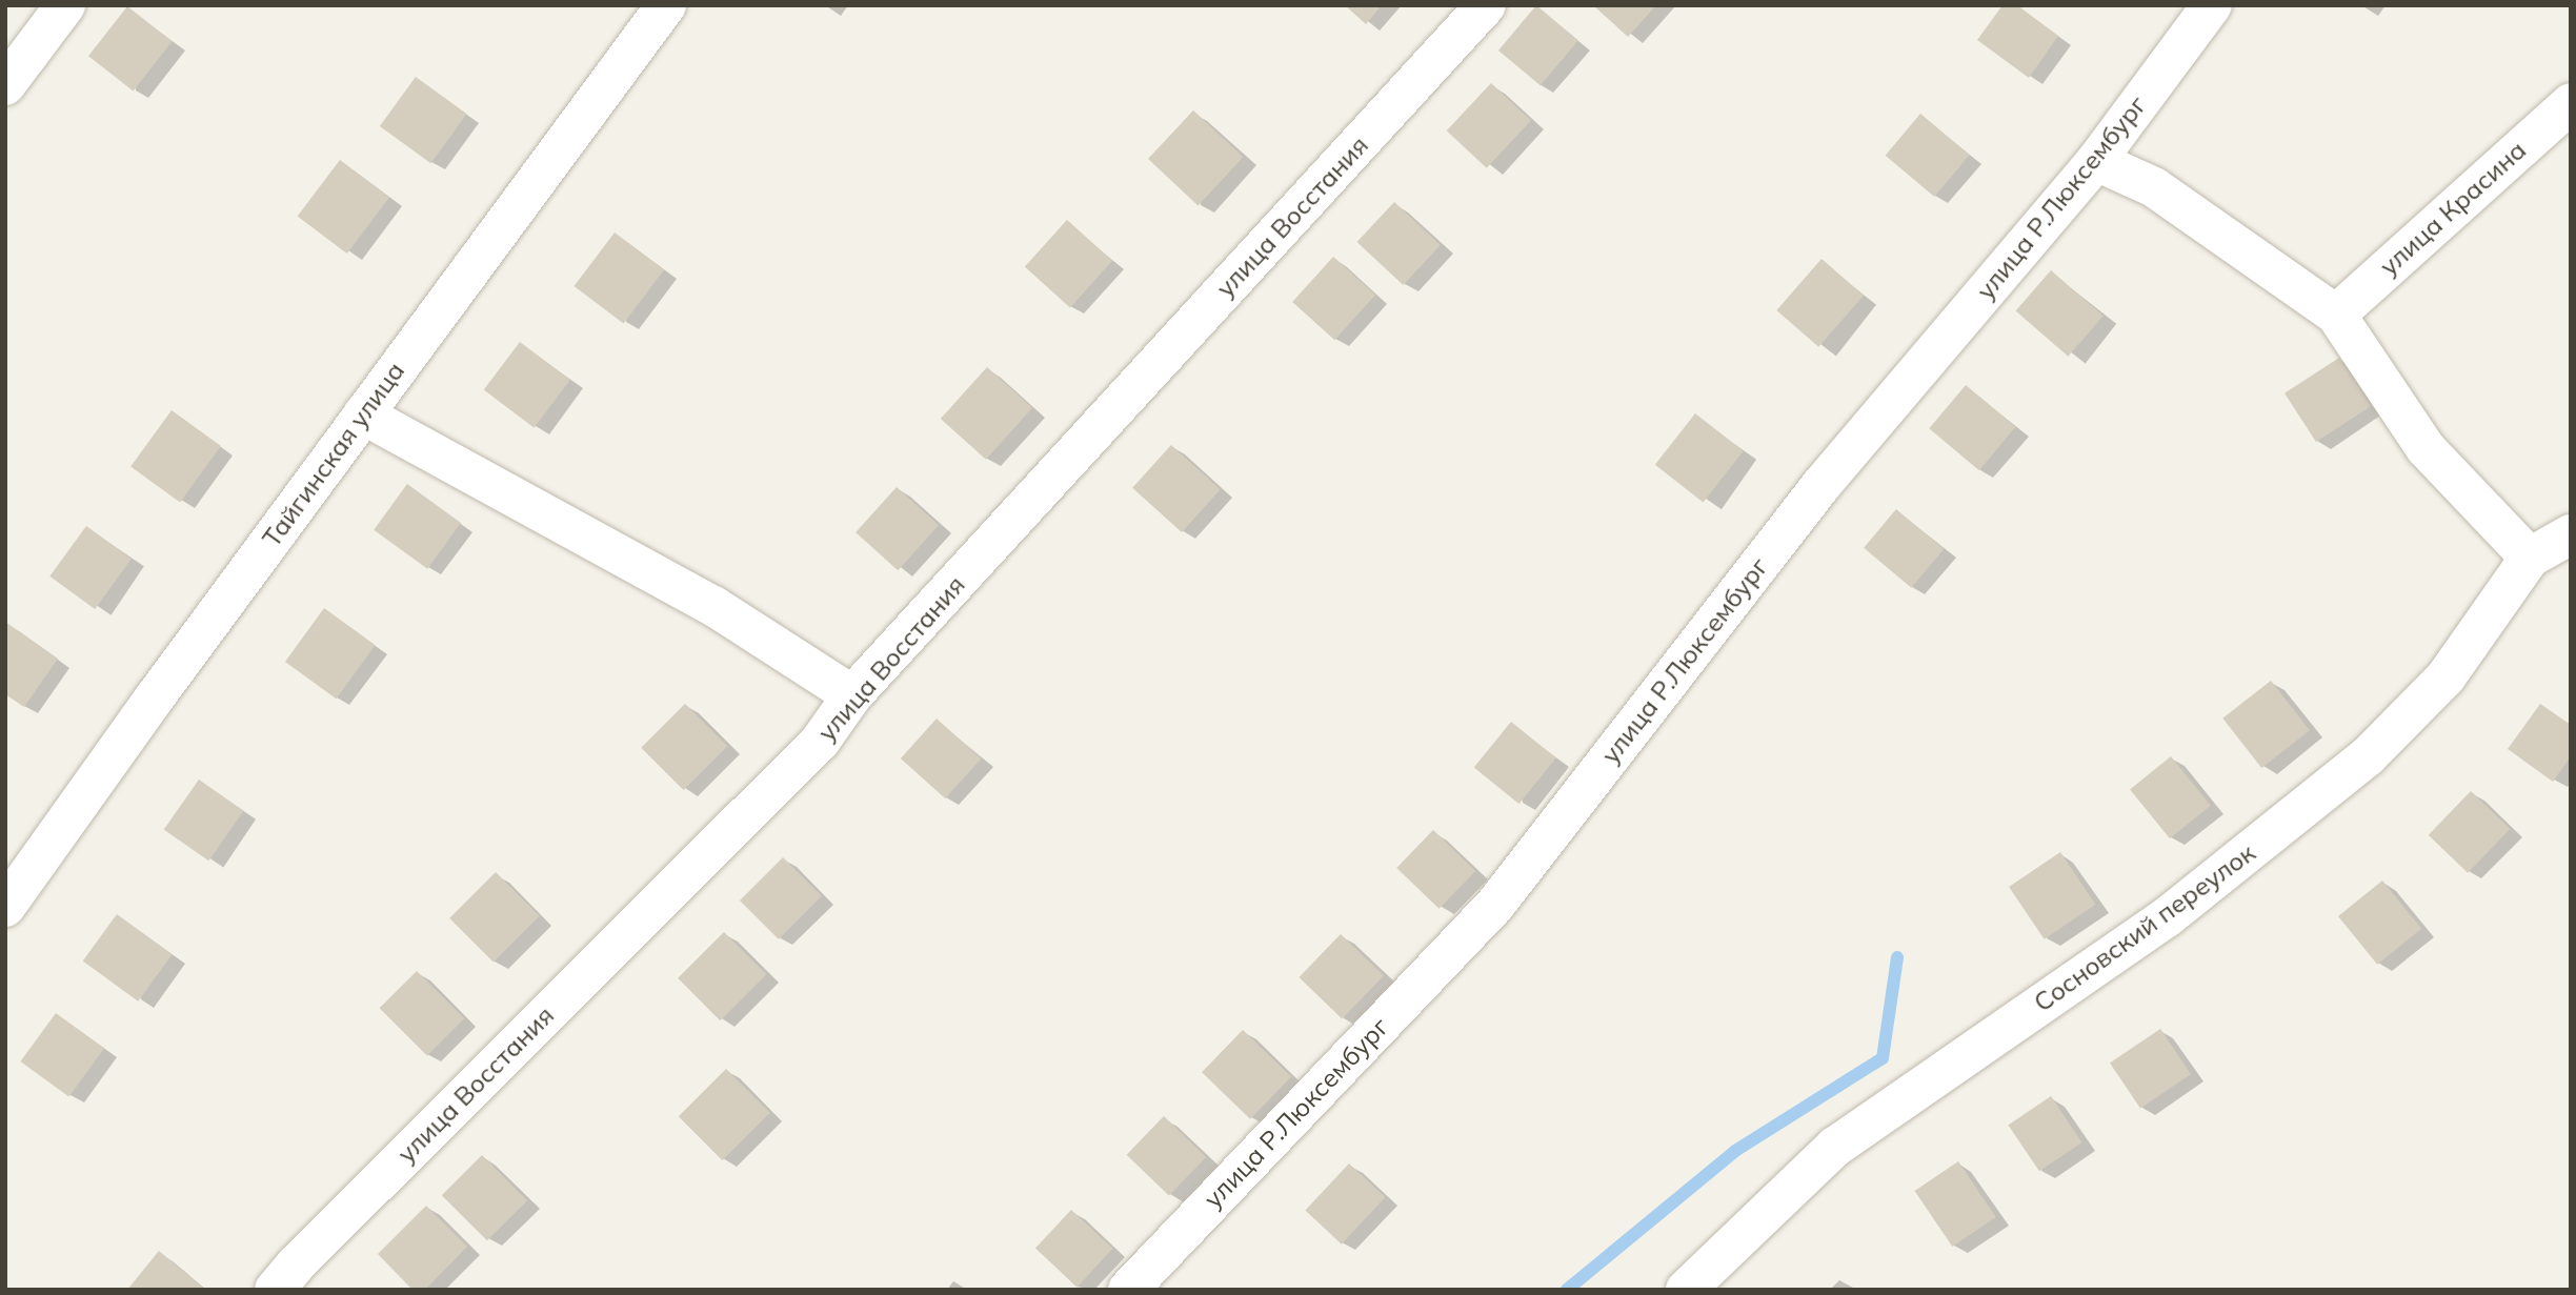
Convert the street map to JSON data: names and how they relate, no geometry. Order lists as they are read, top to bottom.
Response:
{
  "streets": {
    "street": [
      "улица Р.Люксембург",
      "улица Красина",
      "улица Восстания",
      "Тайгинская улица",
      "Сосновский переулок"
    ]
  }
}
